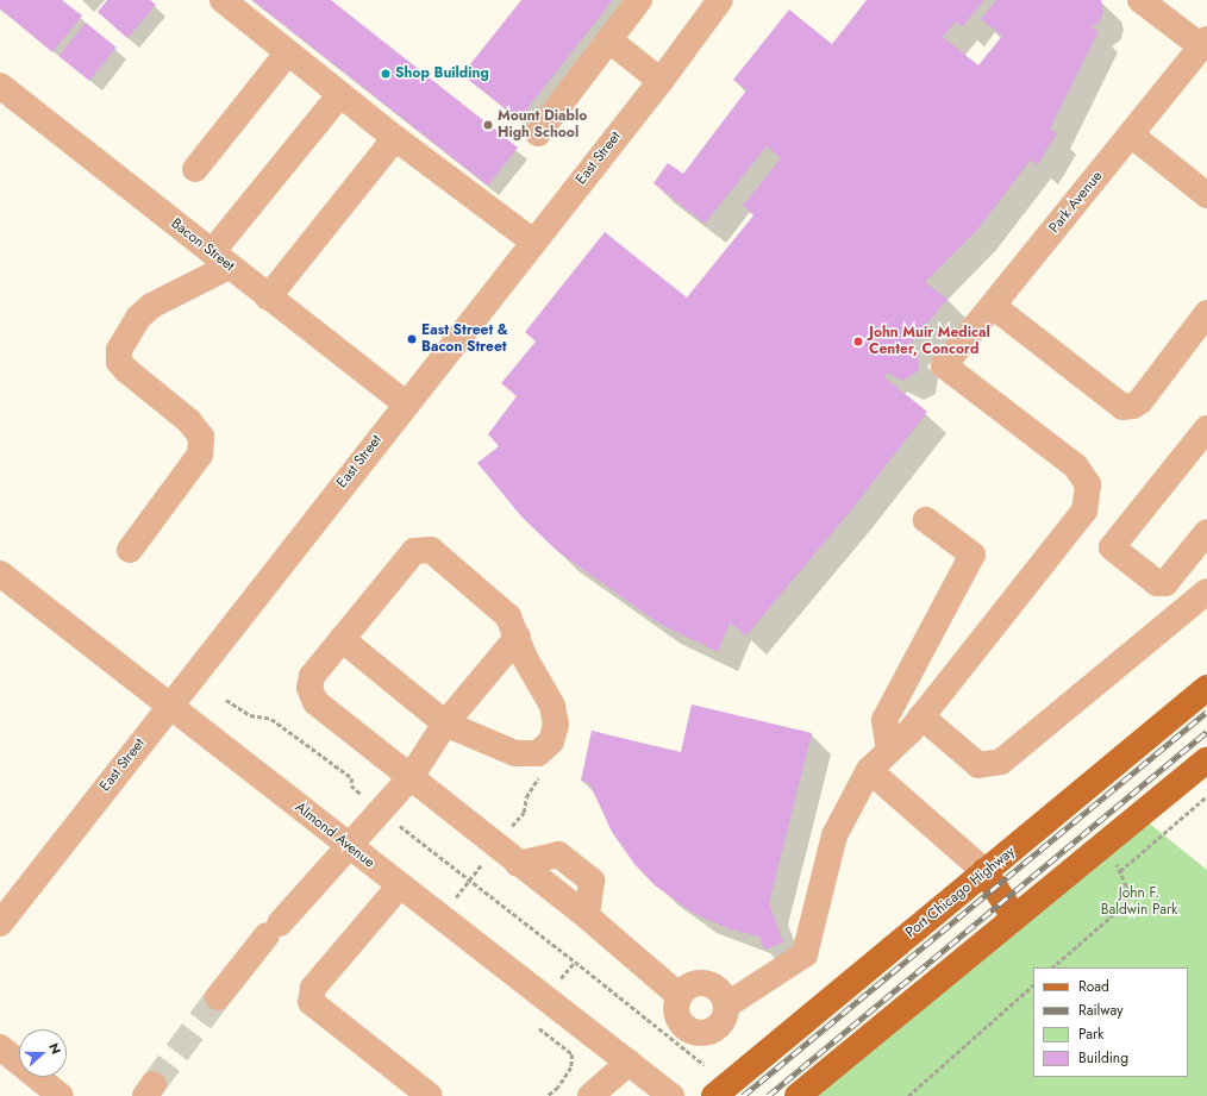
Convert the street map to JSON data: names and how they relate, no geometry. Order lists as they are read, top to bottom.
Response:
{
  "streets": {
    "main road": ["Port Chicago Highway"],
    "street": [
      "East Street",
      "Park Avenue",
      "Bacon Street",
      "Almond Avenue"
    ]
  },
  "crossings": [
    ["East Street", "Bacon Street"],
    ["East Street", "Almond Avenue"]
  ],
  "parks": ["John F. Baldwin Park"],
  "places": [
    "Shop Building",
    "Mount Diablo High School",
    "East Street & Bacon Street",
    "John Muir Medical Center, Concord"
  ],
  "legend": [
    "Road",
    "Railway",
    "Park",
    "Building"
  ],
  "north": "right"
}
